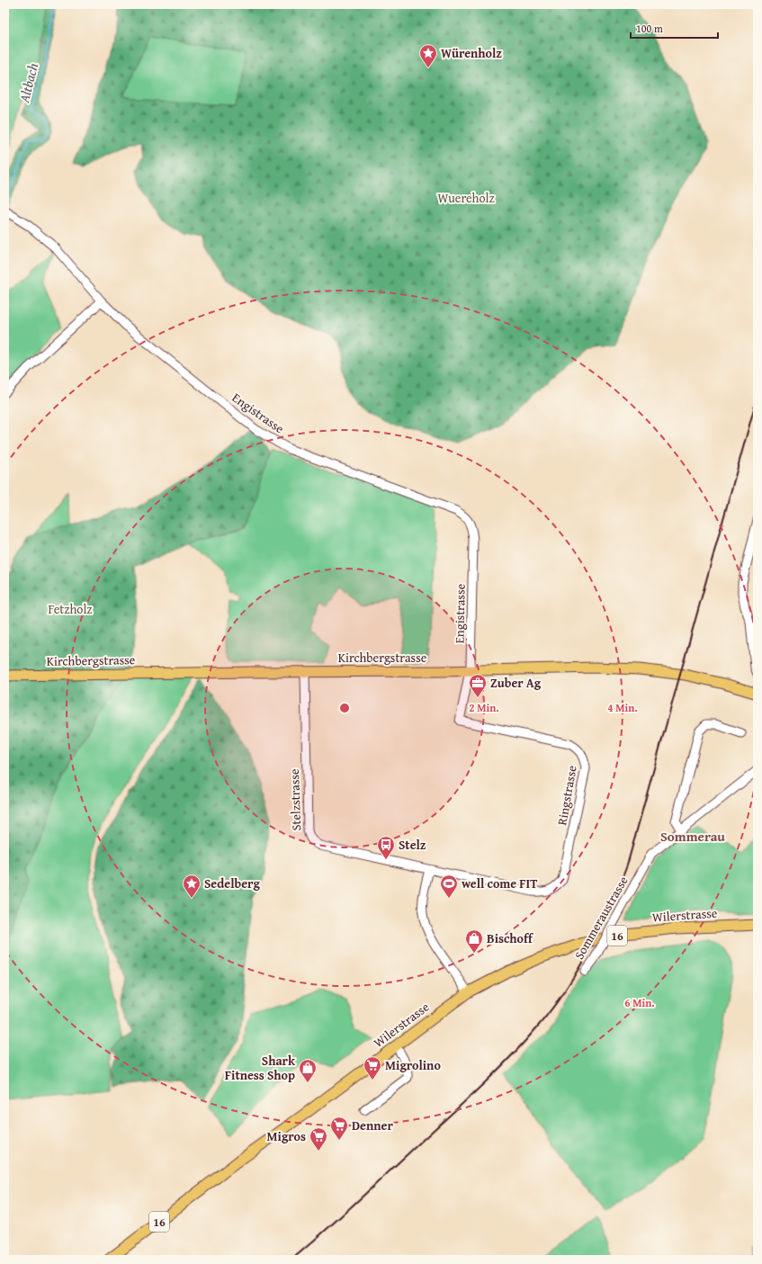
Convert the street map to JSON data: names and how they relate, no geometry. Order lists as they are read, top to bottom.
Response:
{
  "streets": {
    "main road": ["Kirchbergstrasse", "Wilerstrasse", "16"],
    "street": [
      "Engistrasse",
      "Ringstrasse",
      "Stelzstrasse",
      "Sommeraustrasse"
    ]
  },
  "crossings": [
    ["Engistrasse", "Kirchbergstrasse"],
    ["Engistrasse", "Ringstrasse"],
    ["Kirchbergstrasse", "Ringstrasse"],
    ["Kirchbergstrasse", "Stelzstrasse"],
    ["Ringstrasse", "Stelzstrasse"]
  ],
  "districts": ["Sommerau"],
  "water": ["Altbach"],
  "parks": ["Wuereholz", "Fetzholz"],
  "places": {
    "place": ["Würenholz", "Sedelberg"],
    "office": ["Zuber Ag"],
    "bus stop": ["Stelz"],
    "sports": ["well come FIT"],
    "shop": ["Bischoff", "Shark Fitness Shop"],
    "supermarket": ["Migrolino", "Denner", "Migros"]
  },
  "scale_bar": "100 m",
  "rings": ["2 Min.", "4 Min.", "6 Min."]
}
